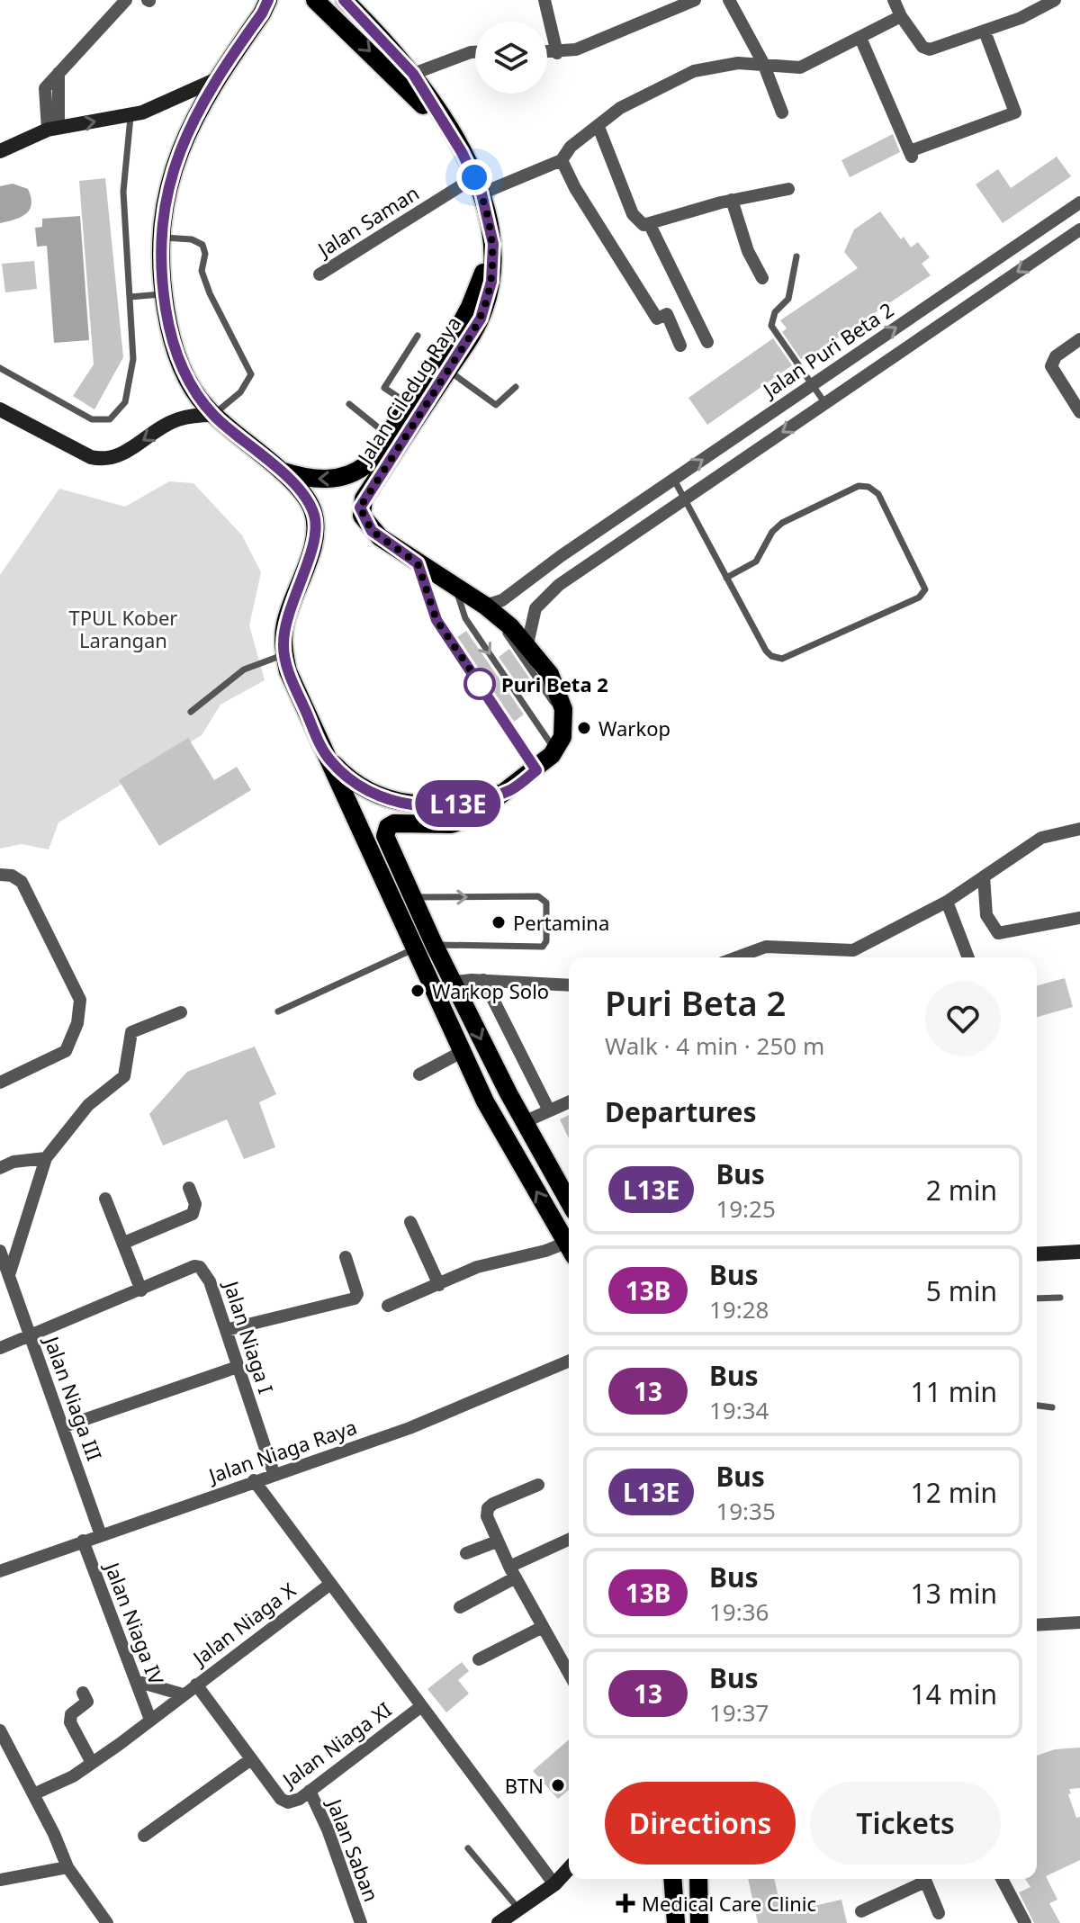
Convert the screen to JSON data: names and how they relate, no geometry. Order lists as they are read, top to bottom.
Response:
{
  "streets": {
    "main road": ["Jalan Ciledug Raya"],
    "street": [
      "Jalan Saman",
      "Jalan Puri Beta 2",
      "Jalan Niaga I",
      "Jalan Niaga III",
      "Jalan Niaga Raya",
      "Jalan Niaga IV",
      "Jalan Niaga X",
      "Jalan Niaga XI",
      "Jalan Saban"
    ]
  },
  "crossings": [
    ["Jalan Saman", "Jalan Ciledug Raya"],
    ["Jalan Niaga I", "Jalan Niaga III"],
    ["Jalan Niaga I", "Jalan Niaga Raya"],
    ["Jalan Niaga III", "Jalan Niaga Raya"],
    ["Jalan Niaga Raya", "Jalan Niaga IV"],
    ["Jalan Niaga IV", "Jalan Niaga X"],
    ["Jalan Niaga X", "Jalan Niaga XI"],
    ["Jalan Niaga XI", "Jalan Saban"]
  ],
  "parks": ["TPUL Kober Larangan"],
  "places": {
    "other": [
      "Puri Beta 2",
      "Warkop",
      "Pertamina",
      "Warkop Solo",
      "BTN"
    ],
    "health": ["Medical Care Clinic"]
  },
  "lines": ["bus line L13E"],
  "page": {
    "on_map": "L13E",
    "heading": [
      ["Puri Beta 2", "Walk · 4 min · 250 m"],
      "Departures"
    ],
    "list": [
      {
        "mark": "L13E",
        "name": "Bus",
        "note": "19:25",
        "value": "2 min"
      },
      {
        "mark": "13B",
        "name": "Bus",
        "note": "19:28",
        "value": "5 min"
      },
      {
        "mark": "13",
        "name": "Bus",
        "note": "19:34",
        "value": "11 min"
      },
      {
        "mark": "L13E",
        "name": "Bus",
        "note": "19:35",
        "value": "12 min"
      },
      {
        "mark": "13B",
        "name": "Bus",
        "note": "19:36",
        "value": "13 min"
      },
      {
        "mark": "13",
        "name": "Bus",
        "note": "19:37",
        "value": "14 min"
      }
    ],
    "buttons": ["Directions", "Tickets"]
  }
}
